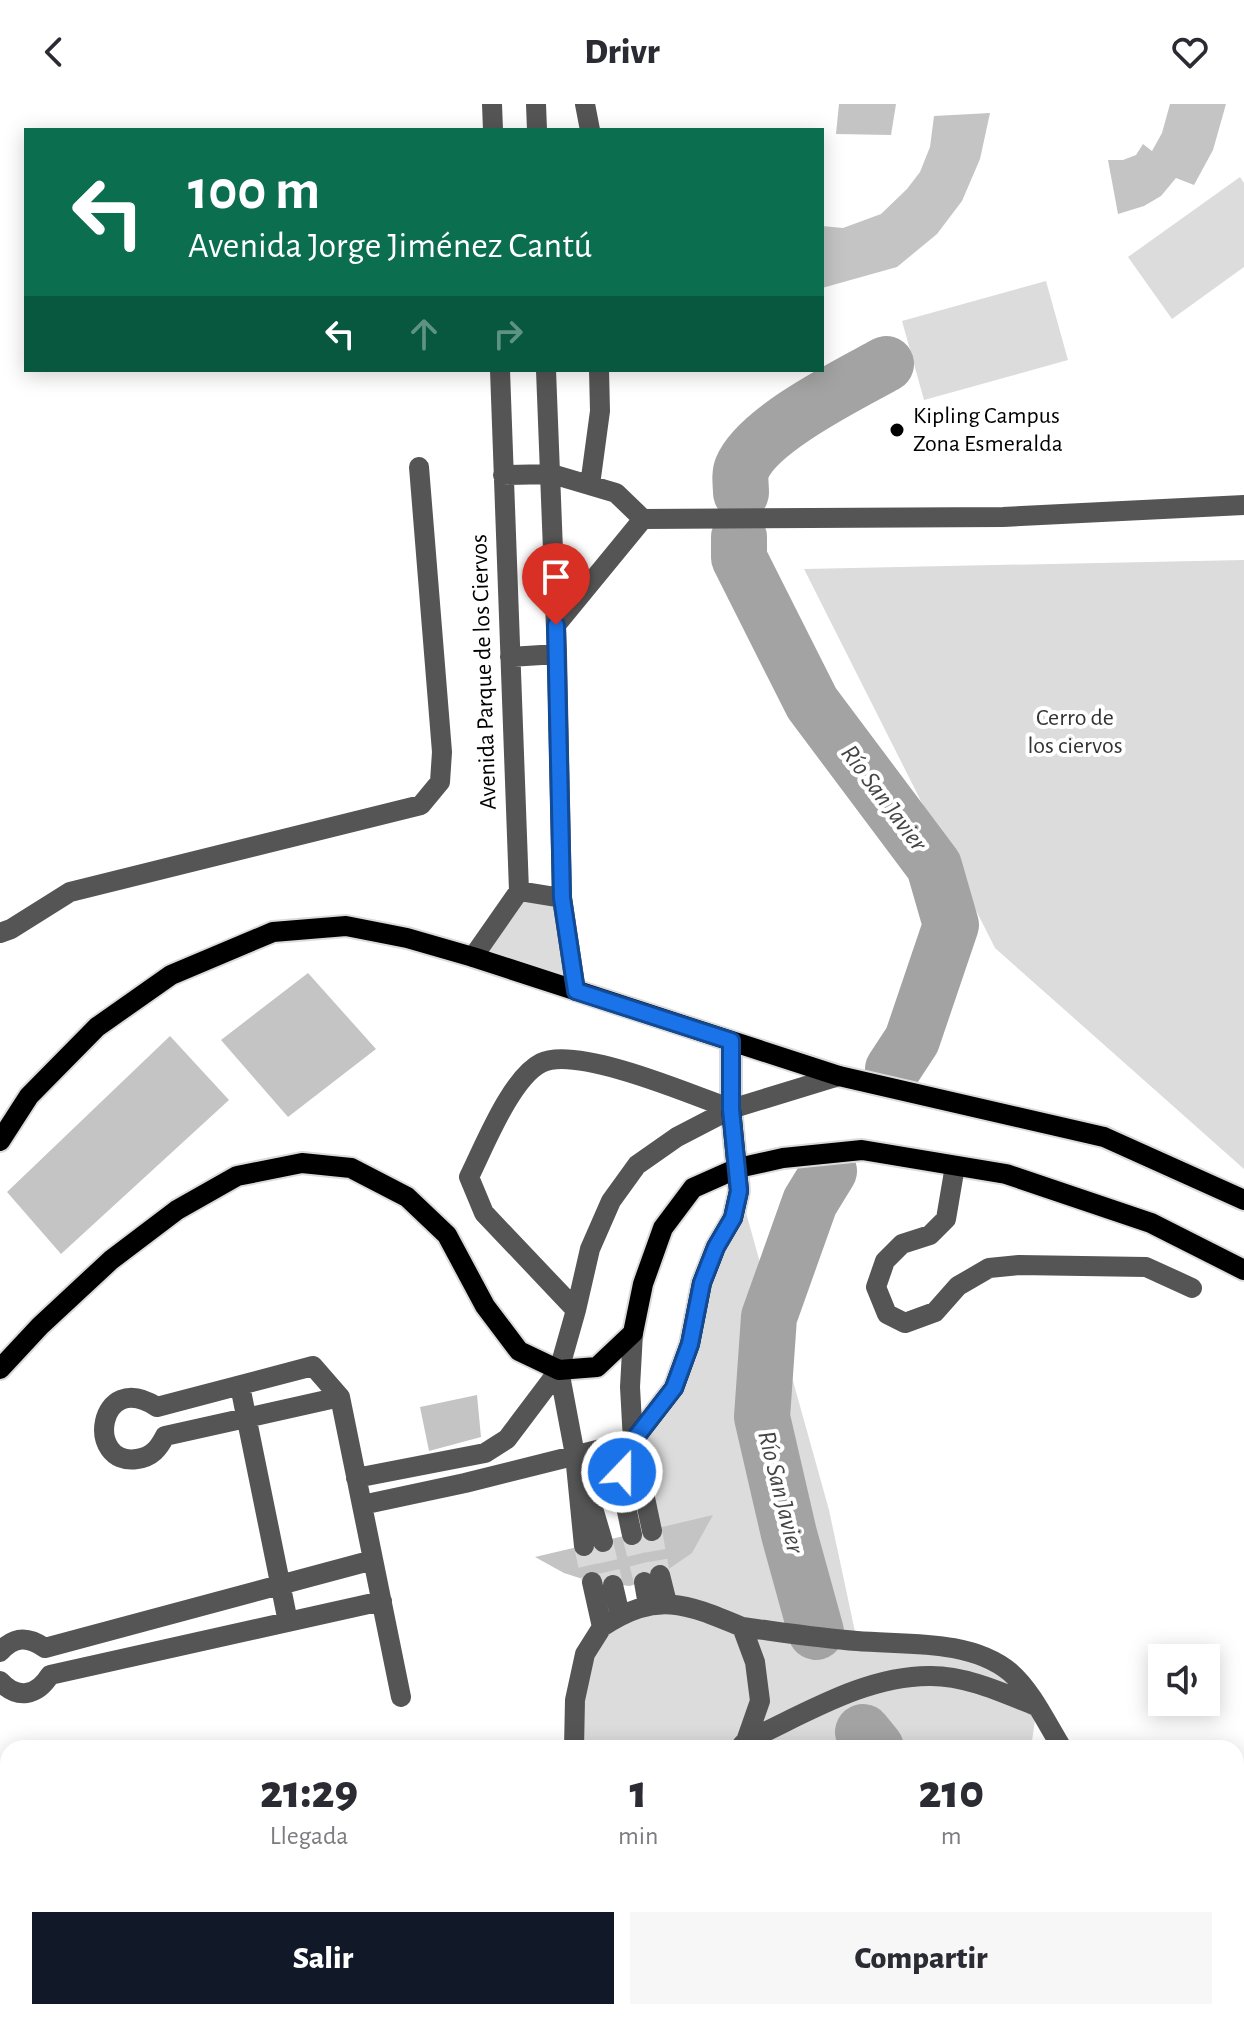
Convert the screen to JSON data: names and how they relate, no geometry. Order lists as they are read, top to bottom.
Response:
{
  "streets": {
    "street": ["Avenida Parque de los Ciervos"]
  },
  "water": ["Río San Javier"],
  "parks": ["Cerro de los ciervos"],
  "places": ["Kipling Campus Zona Esmeralda"],
  "page": {
    "header": "Drivr",
    "turn": ["100 m", "Avenida Jorge Jiménez Cantú"],
    "eta": [
      "21:29",
      "Llegada",
      "1",
      "min",
      "210",
      "m"
    ],
    "buttons": ["Salir", "Compartir"]
  }
}
